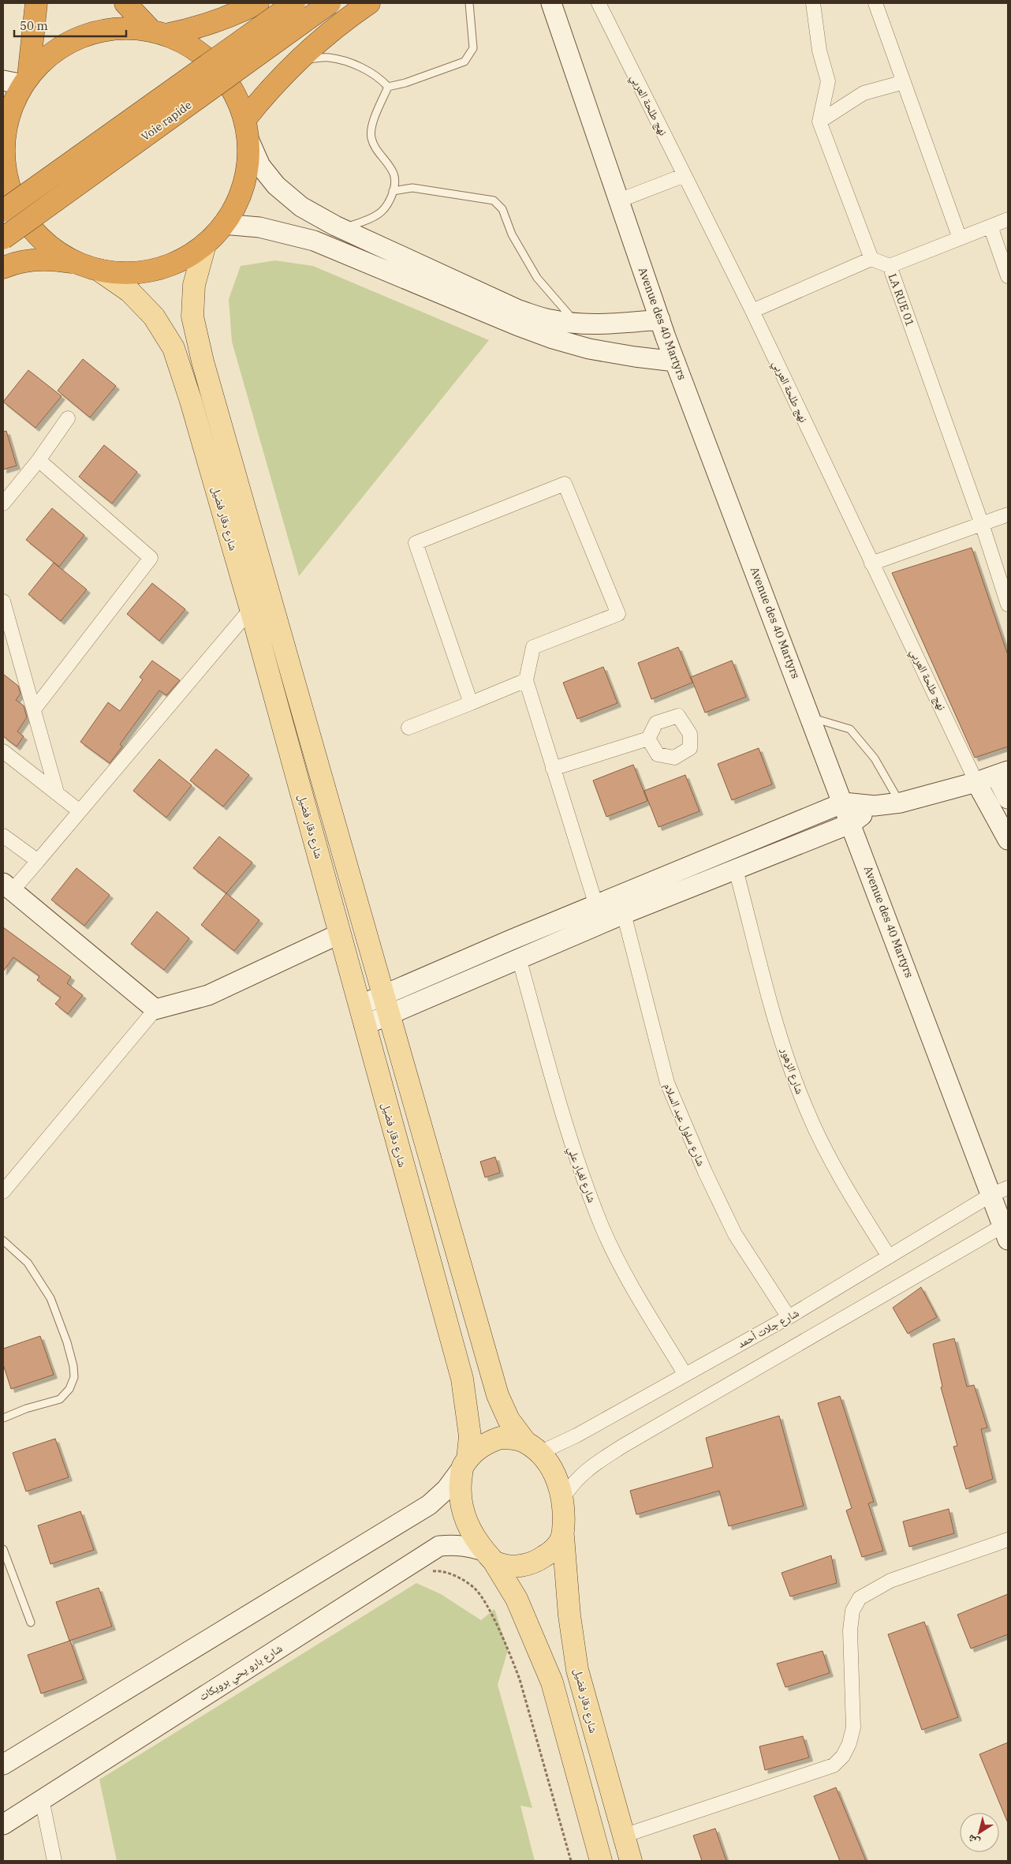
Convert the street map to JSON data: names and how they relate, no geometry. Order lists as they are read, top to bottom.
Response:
{
  "streets": {
    "highway": ["Voie rapide"],
    "main road": ["Avenue des 40 Martyrs", "شارع دقار فضيل", "شارع بارو يحي برويكات"],
    "street": [
      "نهج طلحة العربي",
      "LA RUE 01",
      "شارع الزهور",
      "شارع سلول عبد السلام",
      "شارع لغبار علي",
      "شارع جلات أحمد"
    ]
  },
  "crossings": [
    ["Avenue des 40 Martyrs", "شارع جلات أحمد"],
    ["شارع دقار فضيل", "شارع جلات أحمد"],
    ["شارع دقار فضيل", "شارع بارو يحي برويكات"],
    ["شارع الزهور", "شارع جلات أحمد"],
    ["شارع سلول عبد السلام", "شارع جلات أحمد"],
    ["شارع لغبار علي", "شارع جلات أحمد"],
    ["شارع جلات أحمد", "شارع بارو يحي برويكات"]
  ],
  "scale_bar": "50 m",
  "north": "bottom left"
}
